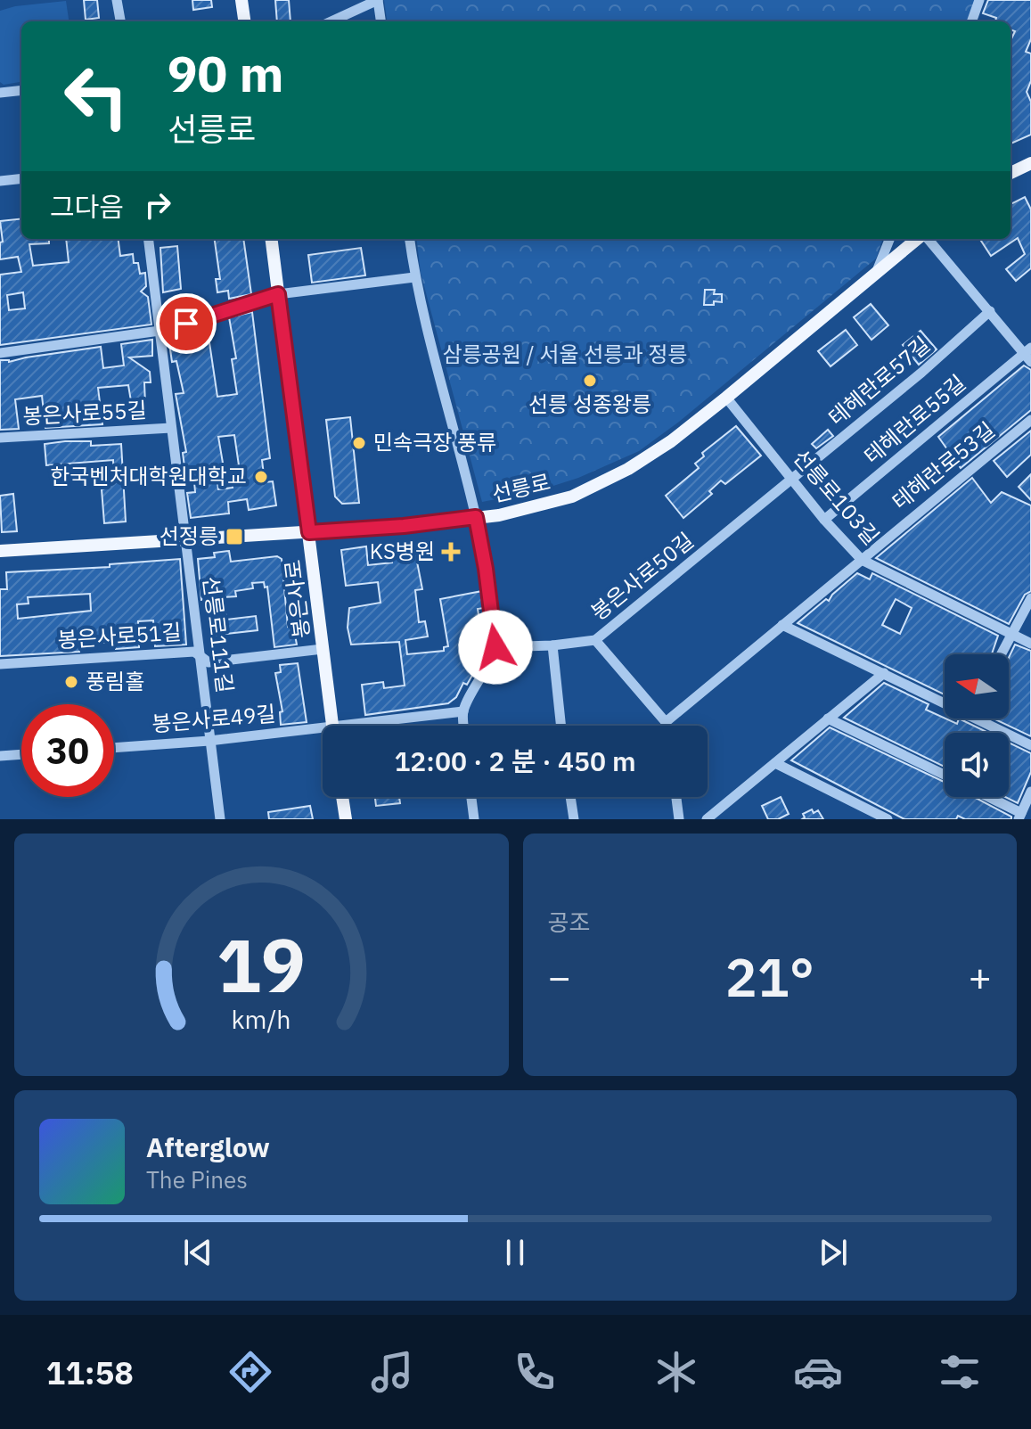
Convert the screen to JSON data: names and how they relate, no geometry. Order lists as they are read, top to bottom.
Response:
{
  "streets": {
    "main road": ["선릉로", "봉은사로"],
    "street": [
      "테헤란로57길",
      "봉은사로55길",
      "테헤란로55길",
      "테헤란로53길",
      "선릉로103길",
      "봉은사로50길",
      "선릉로111길",
      "봉은사로51길",
      "봉은사로49길"
    ]
  },
  "crossings": [
    ["테헤란로57길", "선릉로103길"],
    ["테헤란로57길", "봉은사로50길"],
    ["봉은사로55길", "선릉로111길"],
    ["테헤란로55길", "선릉로103길"],
    ["테헤란로53길", "선릉로103길"],
    ["선릉로", "선릉로103길"],
    ["선릉로", "봉은사로"],
    ["선릉로", "선릉로111길"],
    ["선릉로103길", "봉은사로50길"],
    ["봉은사로", "봉은사로51길"],
    ["선릉로111길", "봉은사로51길"],
    ["선릉로111길", "봉은사로49길"]
  ],
  "parks": ["삼릉공원 / 서울 선릉과 정릉"],
  "places": {
    "other": [
      "선릉 성종왕릉",
      "민속극장 풍류",
      "한국벤처대학원대학교",
      "풍림홀"
    ],
    "transit": ["선정릉"],
    "health": ["KS병원"]
  },
  "north": "left",
  "page": {
    "turn": ["90 m", "선릉로"],
    "then": "그다음",
    "limit": "30",
    "trip": "12:00 · 2 분 · 450 m",
    "tile": "공조",
    "heat": ["−", "21°", "+"],
    "song": ["Afterglow", "The Pines"],
    "tabs": "11:58",
    "gauge": ["19", "km/h"]
  }
}
